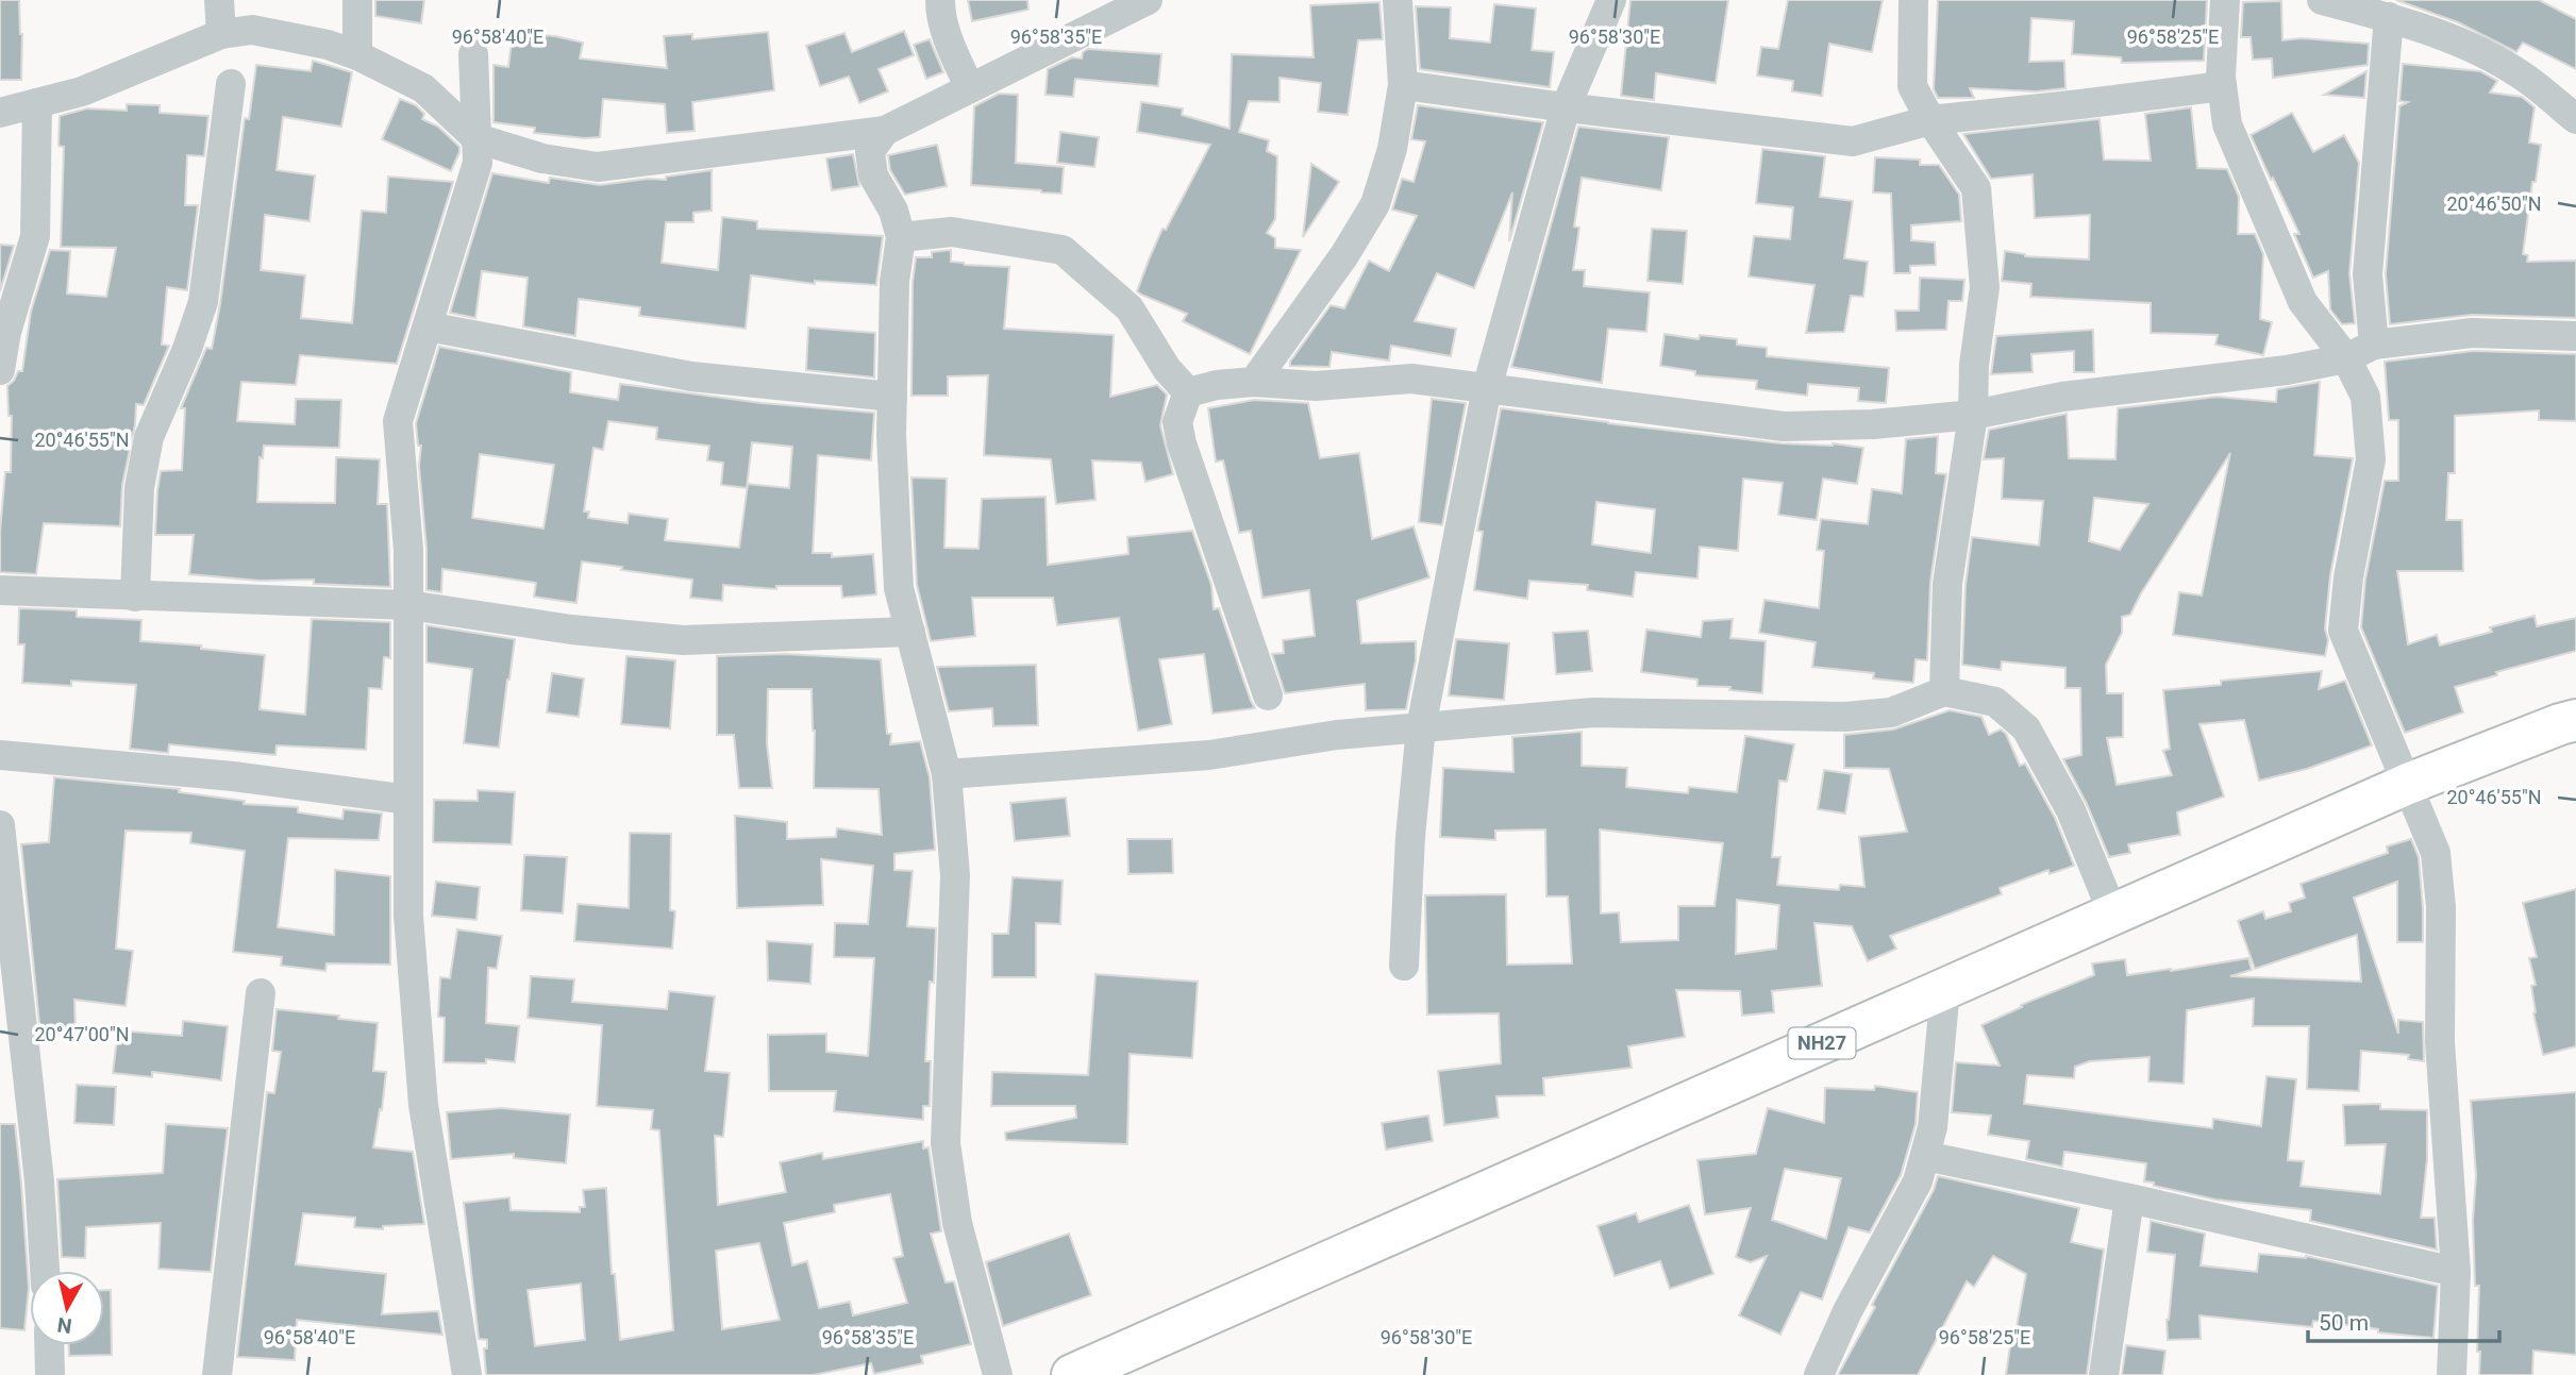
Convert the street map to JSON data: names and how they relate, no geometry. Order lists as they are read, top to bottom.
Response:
{
  "streets": {
    "highway": ["NH27"]
  },
  "scale_bar": "50 m",
  "north": "bottom",
  "coordinates": [
    "96°58'40\"E",
    "96°58'35\"E",
    "96°58'30\"E",
    "96°58'25\"E",
    "20°46'50\"N",
    "20°46'55\"N",
    "20°47'00\"N"
  ]
}
